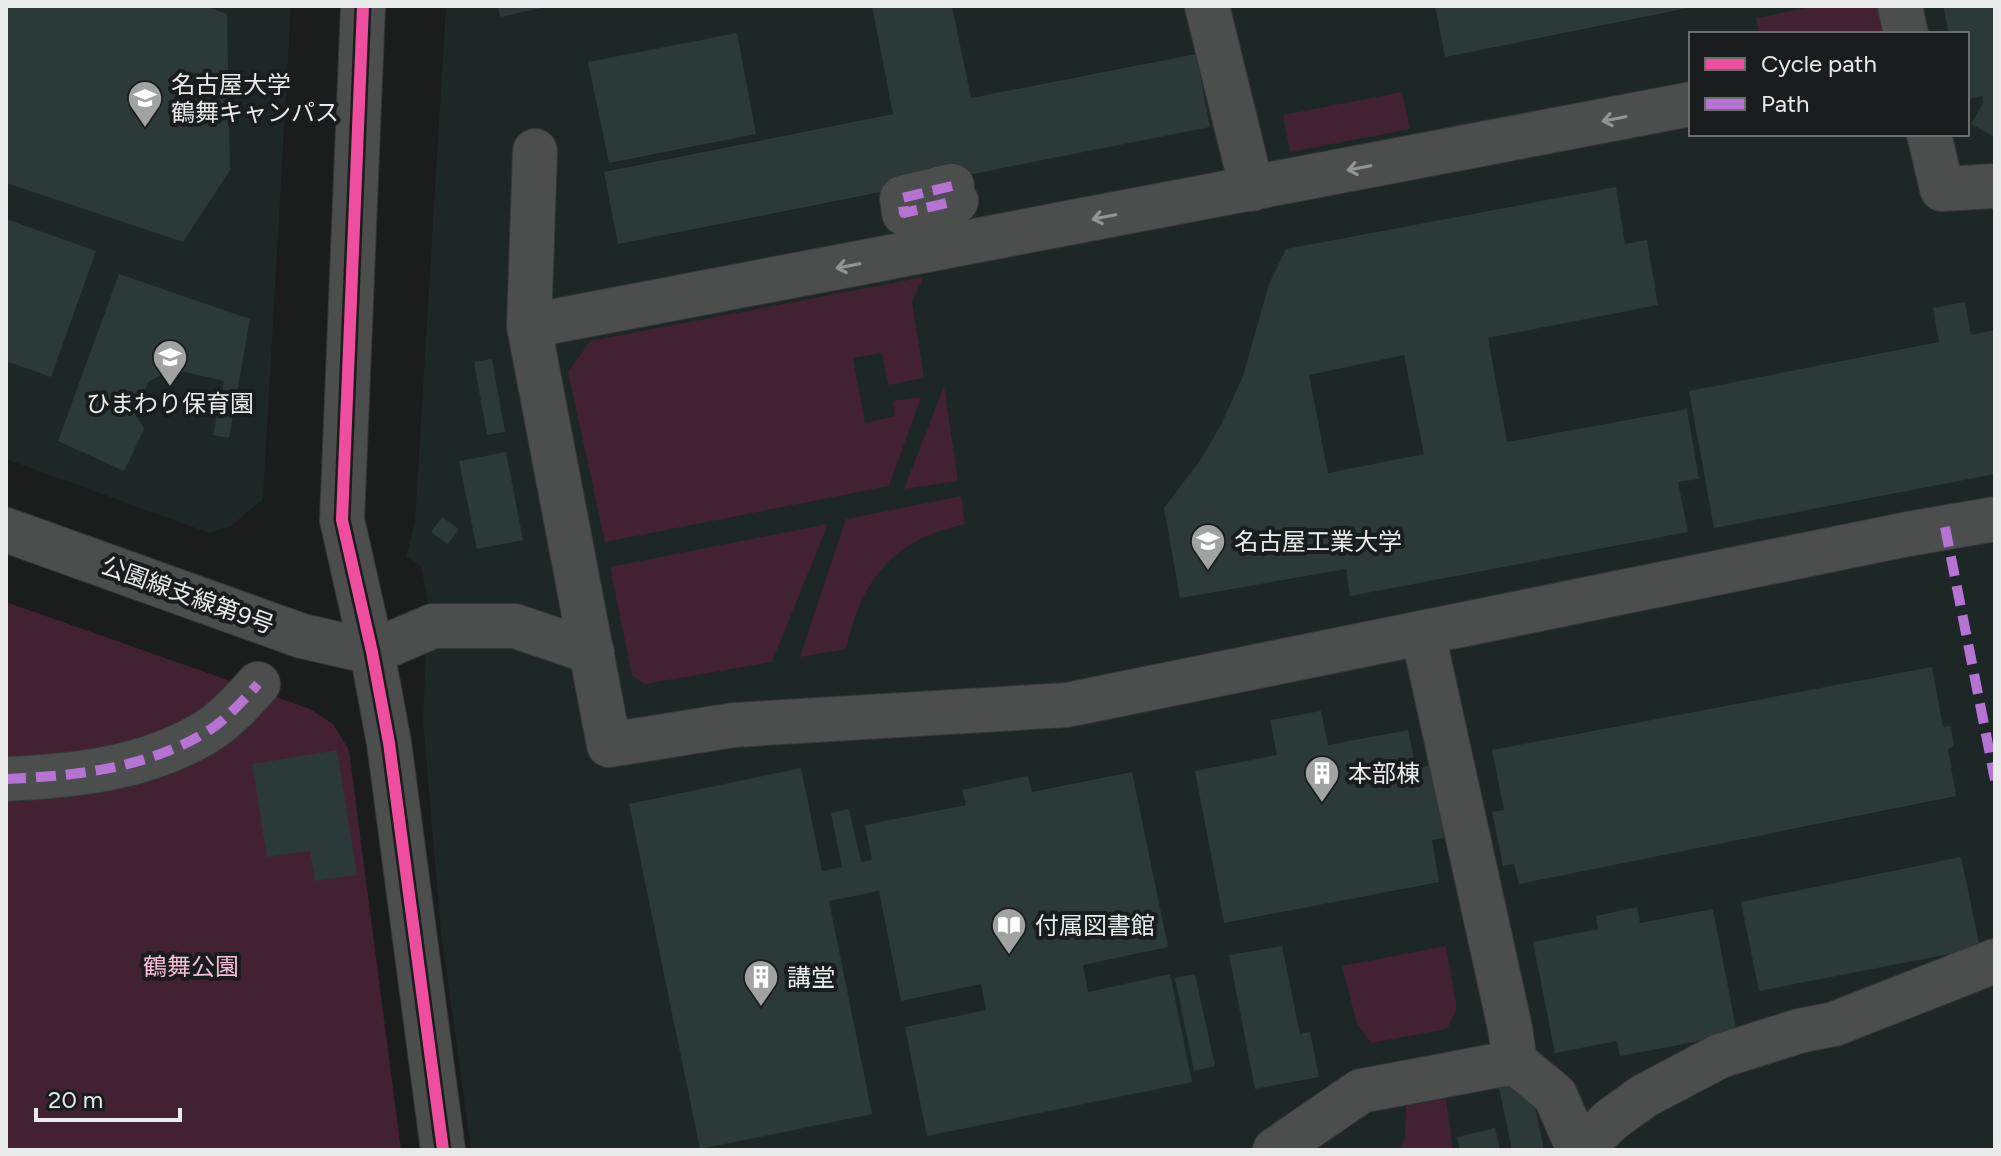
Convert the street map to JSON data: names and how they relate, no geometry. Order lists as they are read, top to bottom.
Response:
{
  "streets": {
    "street": ["公園線支線第9号"]
  },
  "parks": ["鶴舞公園"],
  "places": {
    "school or university": ["名古屋大学 鶴舞キャンパス", "ひまわり保育園", "名古屋工業大学"],
    "building": ["本部棟", "講堂"],
    "library": ["付属図書館"]
  },
  "legend": ["Cycle path", "Path"],
  "scale_bar": "20 m"
}
